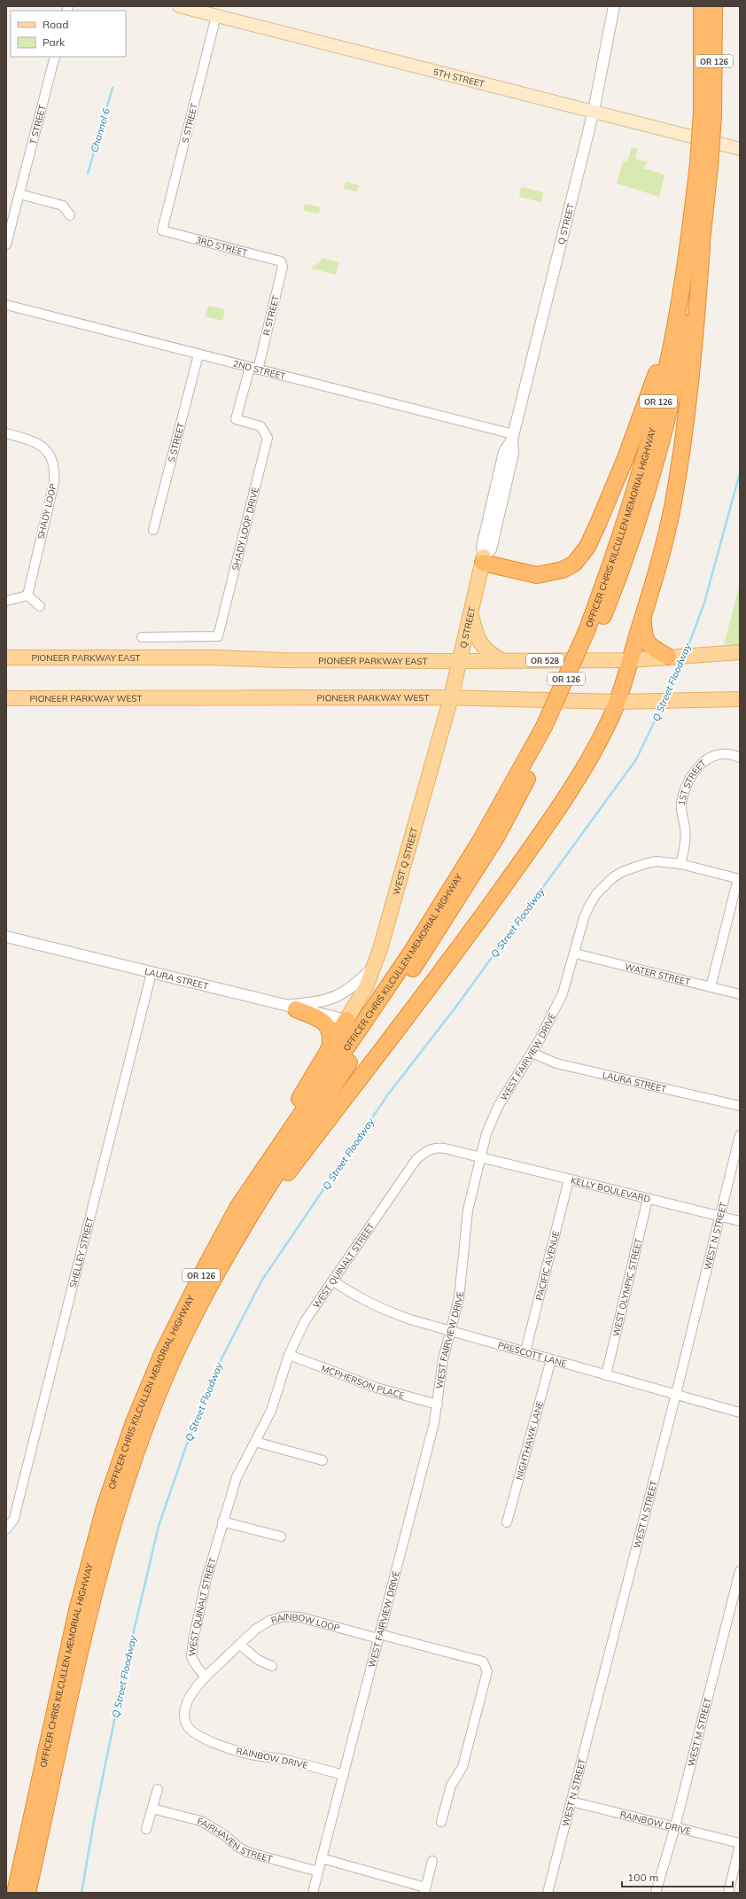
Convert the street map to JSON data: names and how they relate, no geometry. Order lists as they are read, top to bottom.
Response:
{
  "streets": {
    "highway": ["OR 126", "OFFICER CHRIS KILCULLEN MEMORIAL HIGHWAY"],
    "main road": [
      "5TH STREET",
      "Q STREET",
      "PIONEER PARKWAY EAST",
      "OR 528",
      "PIONEER PARKWAY WEST",
      "WEST Q STREET"
    ],
    "street": [
      "S STREET",
      "T STREET",
      "3RD STREET",
      "R STREET",
      "2ND STREET",
      "SHADY LOOP",
      "SHADY LOOP DRIVE",
      "1ST STREET",
      "WATER STREET",
      "LAURA STREET",
      "WEST FAIRVIEW DRIVE",
      "KELLY BOULEVARD",
      "WEST N STREET",
      "SHELLEY STREET",
      "WEST QUINALT STREET",
      "PACIFIC AVENUE",
      "WEST OLYMPIC STREET",
      "PRESCOTT LANE",
      "MCPHERSON PLACE",
      "NIGHTHAWK LANE",
      "RAINBOW LOOP",
      "WEST M STREET",
      "RAINBOW DRIVE",
      "FAIRHAVEN STREET"
    ]
  },
  "crossings": [
    ["5TH STREET", "S STREET"],
    ["5TH STREET", "Q STREET"],
    ["S STREET", "3RD STREET"],
    ["S STREET", "2ND STREET"],
    ["Q STREET", "2ND STREET"],
    ["Q STREET", "PIONEER PARKWAY EAST"],
    ["Q STREET", "PIONEER PARKWAY WEST"],
    ["Q STREET", "WEST Q STREET"],
    ["3RD STREET", "R STREET"],
    ["R STREET", "2ND STREET"],
    ["R STREET", "SHADY LOOP DRIVE"],
    ["2ND STREET", "SHADY LOOP DRIVE"],
    ["PIONEER PARKWAY WEST", "WEST Q STREET"],
    ["1ST STREET", "WEST FAIRVIEW DRIVE"],
    ["WEST Q STREET", "LAURA STREET"],
    ["WATER STREET", "WEST FAIRVIEW DRIVE"],
    ["LAURA STREET", "WEST FAIRVIEW DRIVE"],
    ["LAURA STREET", "SHELLEY STREET"],
    ["WEST FAIRVIEW DRIVE", "KELLY BOULEVARD"],
    ["WEST FAIRVIEW DRIVE", "WEST QUINALT STREET"],
    ["WEST FAIRVIEW DRIVE", "PRESCOTT LANE"],
    ["WEST FAIRVIEW DRIVE", "MCPHERSON PLACE"],
    ["WEST FAIRVIEW DRIVE", "RAINBOW LOOP"],
    ["WEST FAIRVIEW DRIVE", "RAINBOW DRIVE"],
    ["WEST FAIRVIEW DRIVE", "FAIRHAVEN STREET"],
    ["KELLY BOULEVARD", "WEST N STREET"],
    ["KELLY BOULEVARD", "WEST QUINALT STREET"],
    ["KELLY BOULEVARD", "PACIFIC AVENUE"],
    ["KELLY BOULEVARD", "WEST OLYMPIC STREET"],
    ["WEST N STREET", "PRESCOTT LANE"],
    ["WEST N STREET", "RAINBOW DRIVE"],
    ["WEST QUINALT STREET", "PRESCOTT LANE"],
    ["WEST QUINALT STREET", "MCPHERSON PLACE"],
    ["WEST QUINALT STREET", "RAINBOW LOOP"],
    ["WEST QUINALT STREET", "RAINBOW DRIVE"],
    ["PACIFIC AVENUE", "PRESCOTT LANE"],
    ["WEST OLYMPIC STREET", "PRESCOTT LANE"],
    ["PRESCOTT LANE", "NIGHTHAWK LANE"],
    ["RAINBOW LOOP", "RAINBOW DRIVE"],
    ["WEST M STREET", "RAINBOW DRIVE"]
  ],
  "water": ["Channel 6", "Q Street Floodway"],
  "legend": ["Road", "Park"],
  "scale_bar": "100 m"
}
